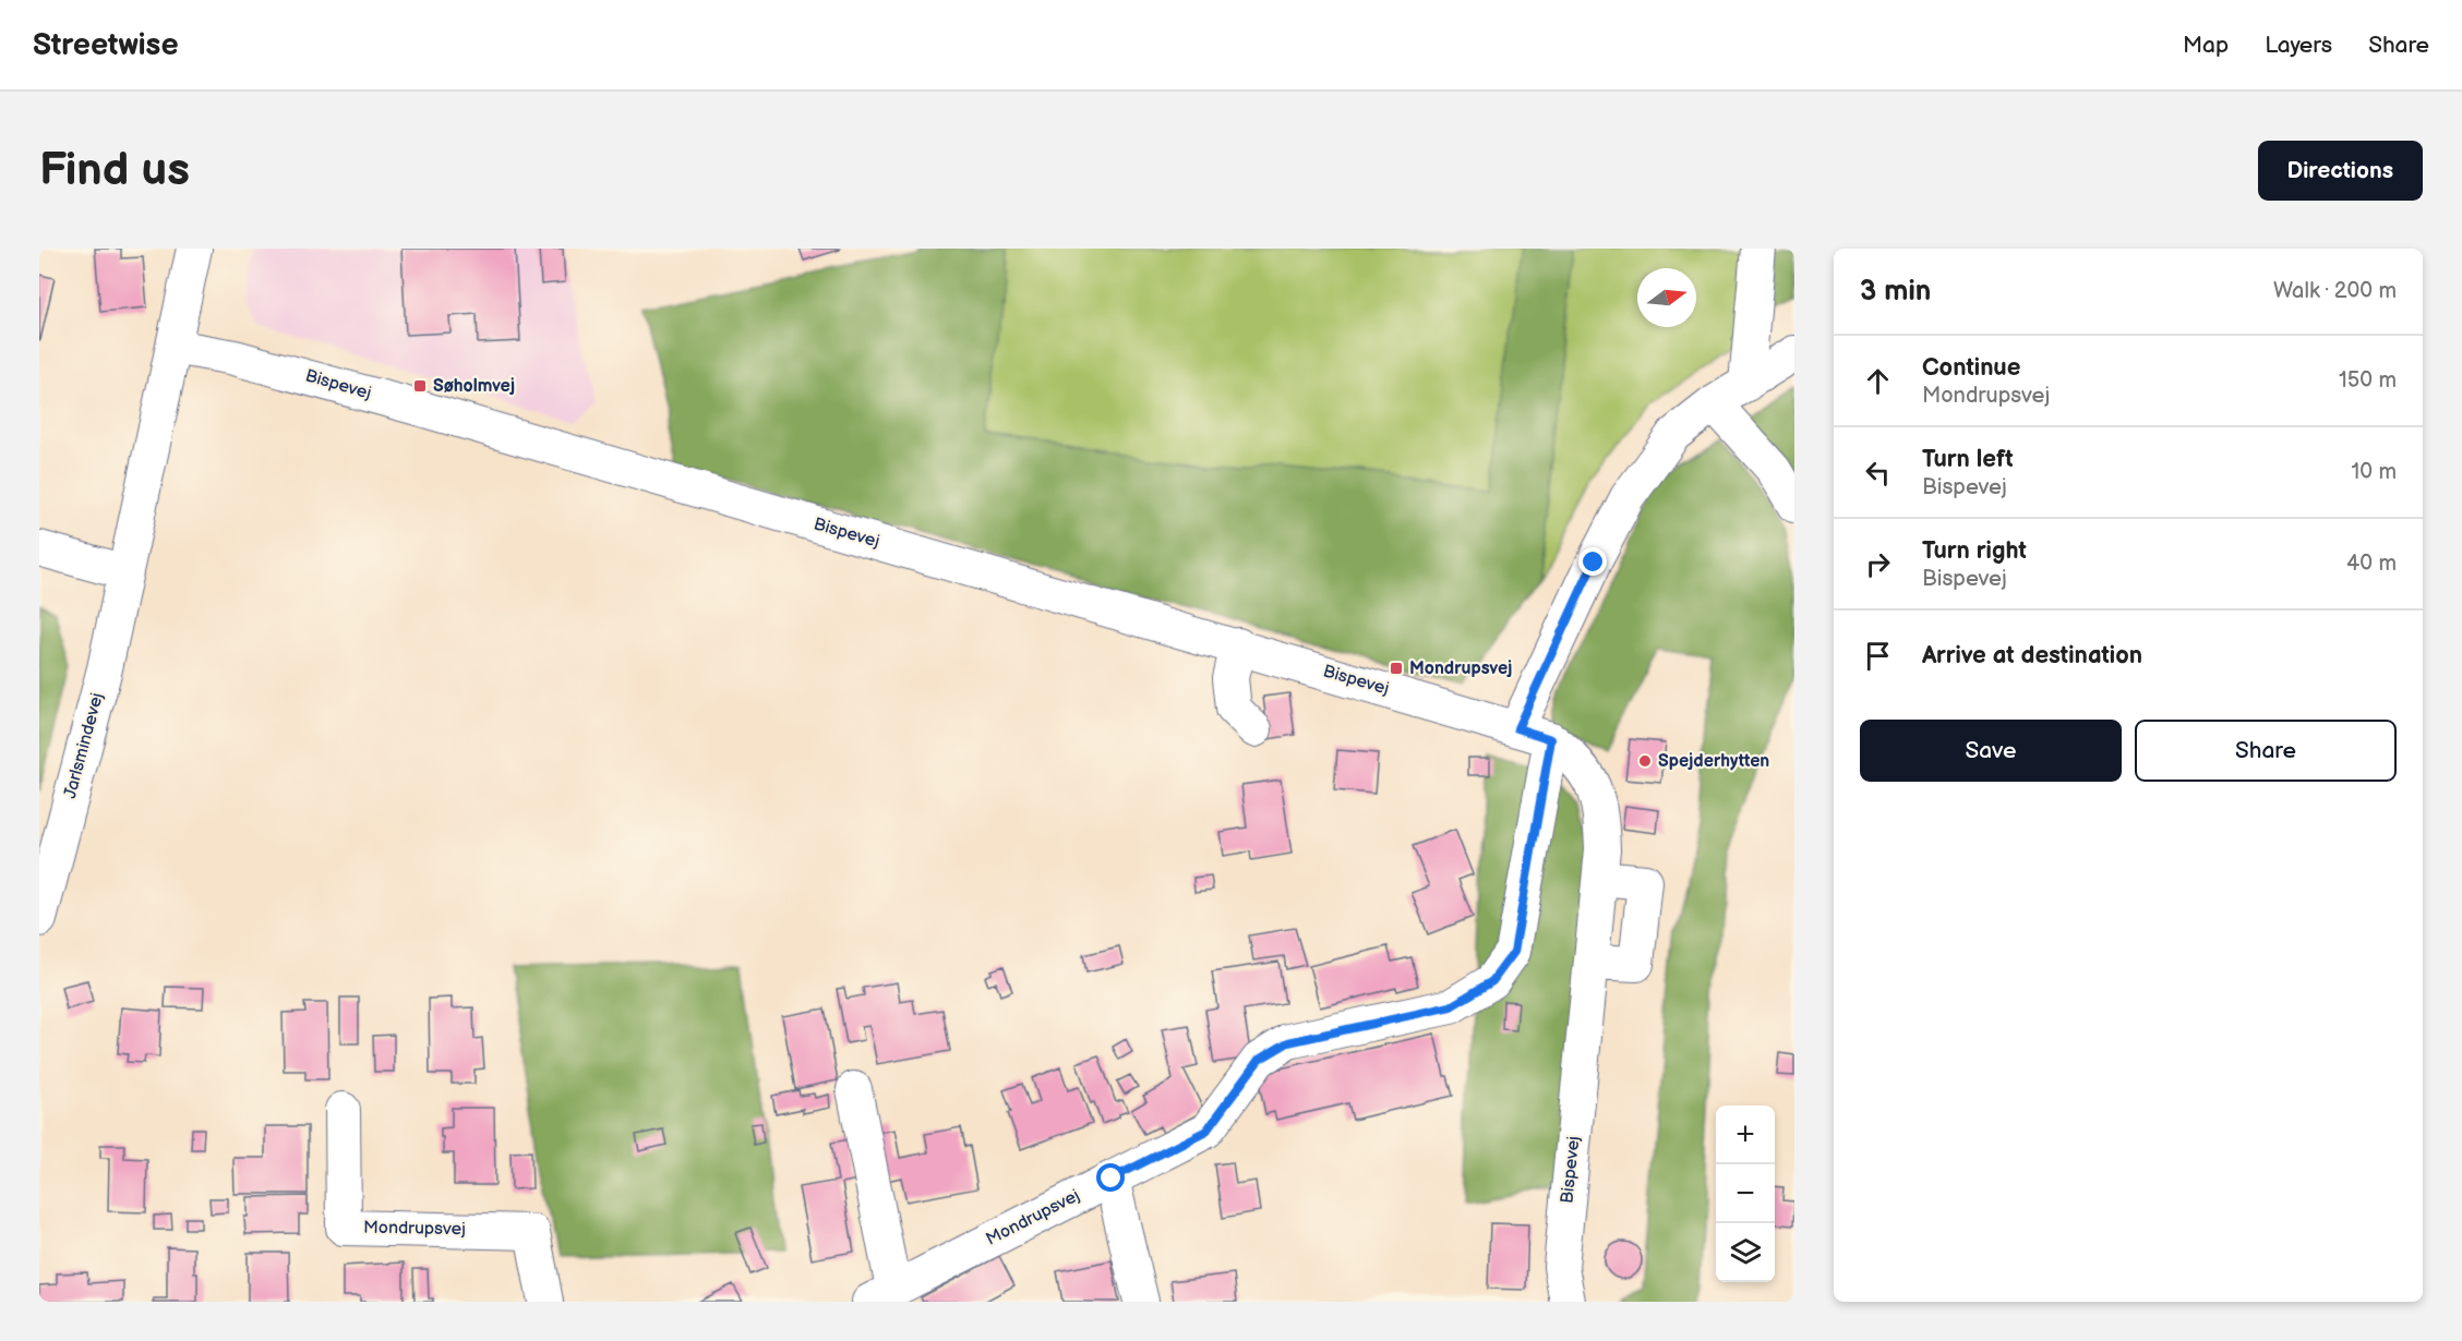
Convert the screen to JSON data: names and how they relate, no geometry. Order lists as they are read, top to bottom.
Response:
{
  "streets": {
    "street": ["Bispevej", "Jarlsmindevej", "Mondrupsvej"]
  },
  "crossings": [
    ["Bispevej", "Mondrupsvej"]
  ],
  "places": {
    "transit": ["Søholmvej", "Mondrupsvej"],
    "other": ["Spejderhytten"]
  },
  "north": "right",
  "page": {
    "header": "Streetwise",
    "nav": ["Map", "Layers", "Share"],
    "buttons": [
      "Directions",
      ["Save", "Share"]
    ],
    "title": "Find us",
    "heading": ["3 min", "Walk · 200 m"],
    "list": [
      ["Continue", "Mondrupsvej", "150 m"],
      ["Turn left", "Bispevej", "10 m"],
      ["Turn right", "Bispevej", "40 m"],
      "Arrive at destination"
    ],
    "map_buttons": ["+", "−"]
  }
}
